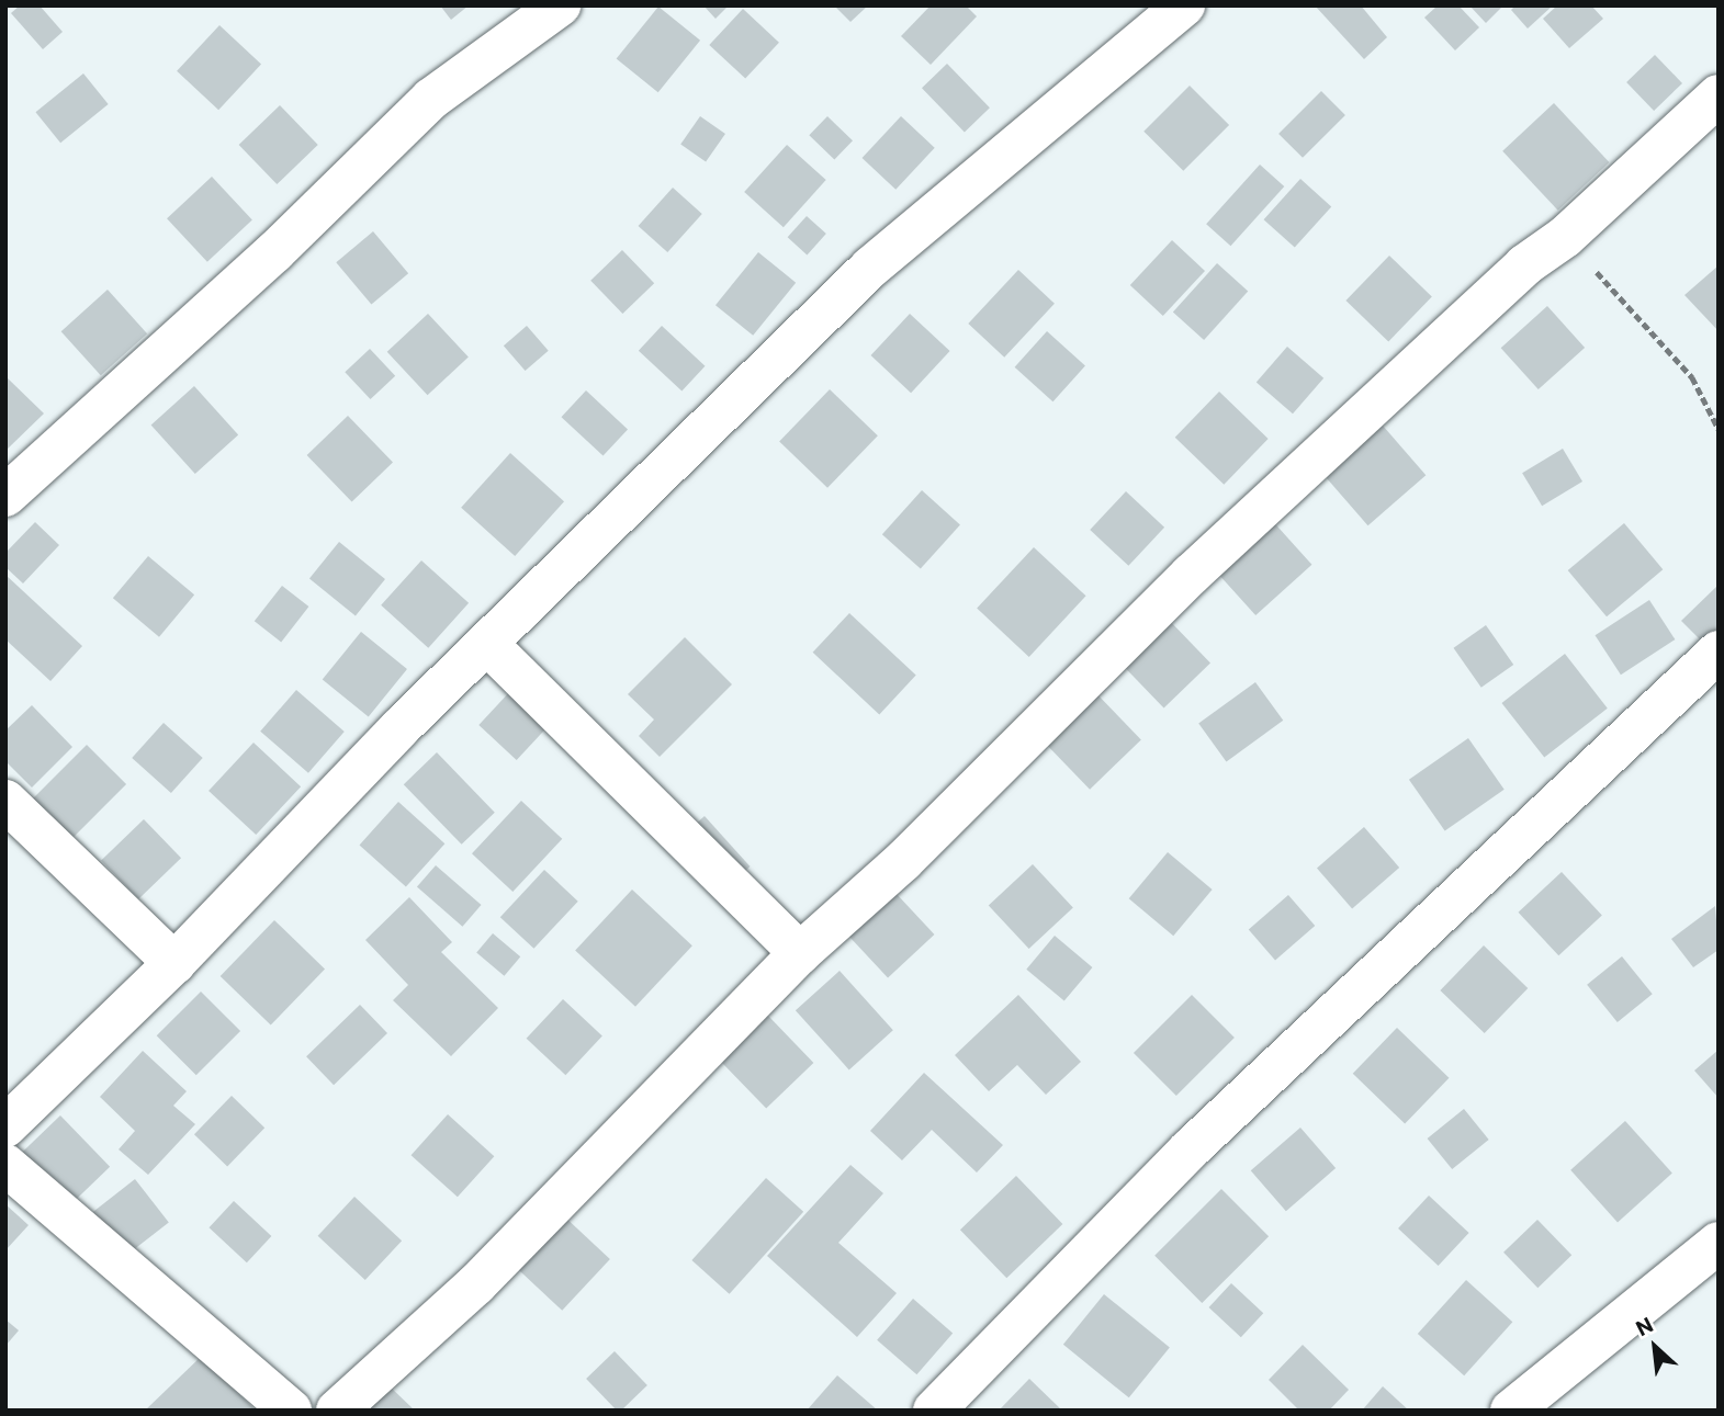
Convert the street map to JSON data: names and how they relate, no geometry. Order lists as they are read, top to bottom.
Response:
{
  "north": "top left"
}
